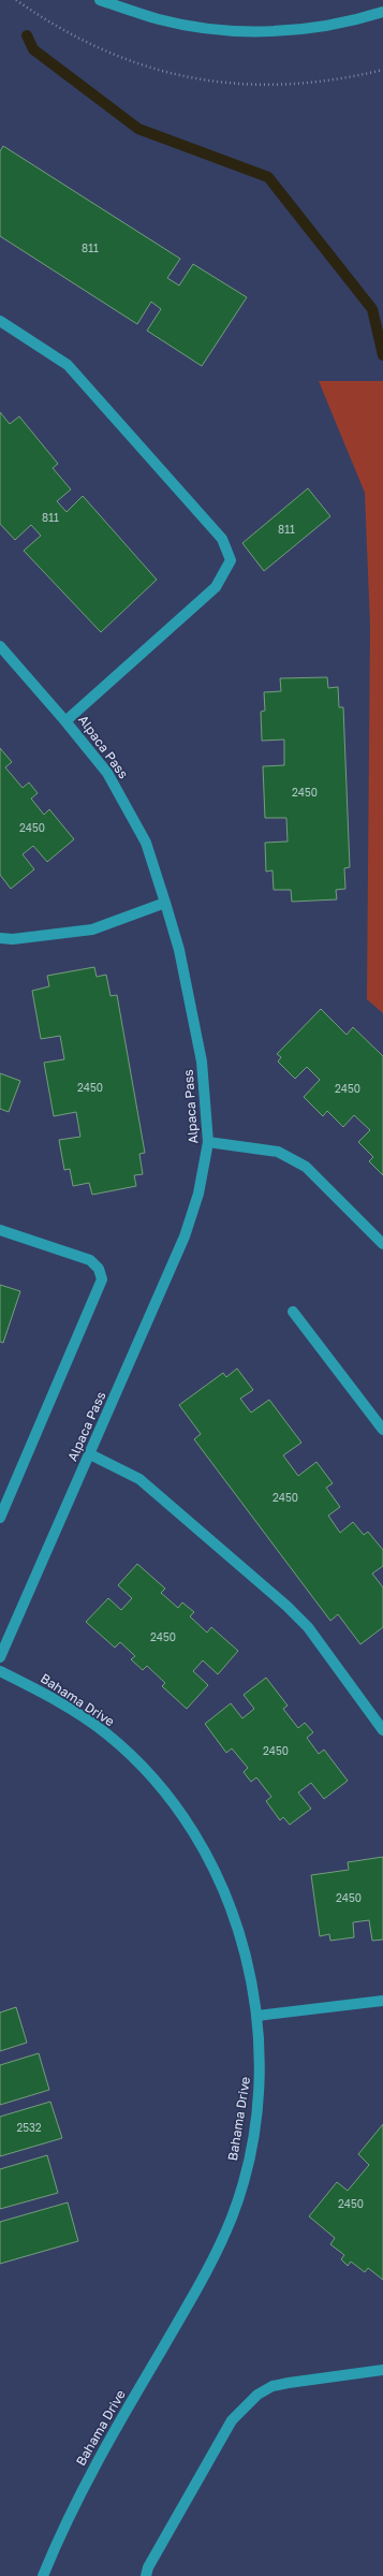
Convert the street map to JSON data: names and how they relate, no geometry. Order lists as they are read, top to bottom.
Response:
{
  "streets": {
    "street": ["Alpaca Pass", "Bahama Drive"]
  },
  "house_numbers": [
    "811",
    "811",
    "811",
    "2450",
    "2450",
    "2450",
    "2450",
    "2450",
    "2450",
    "2450",
    "2450",
    "2532",
    "2450"
  ]
}
